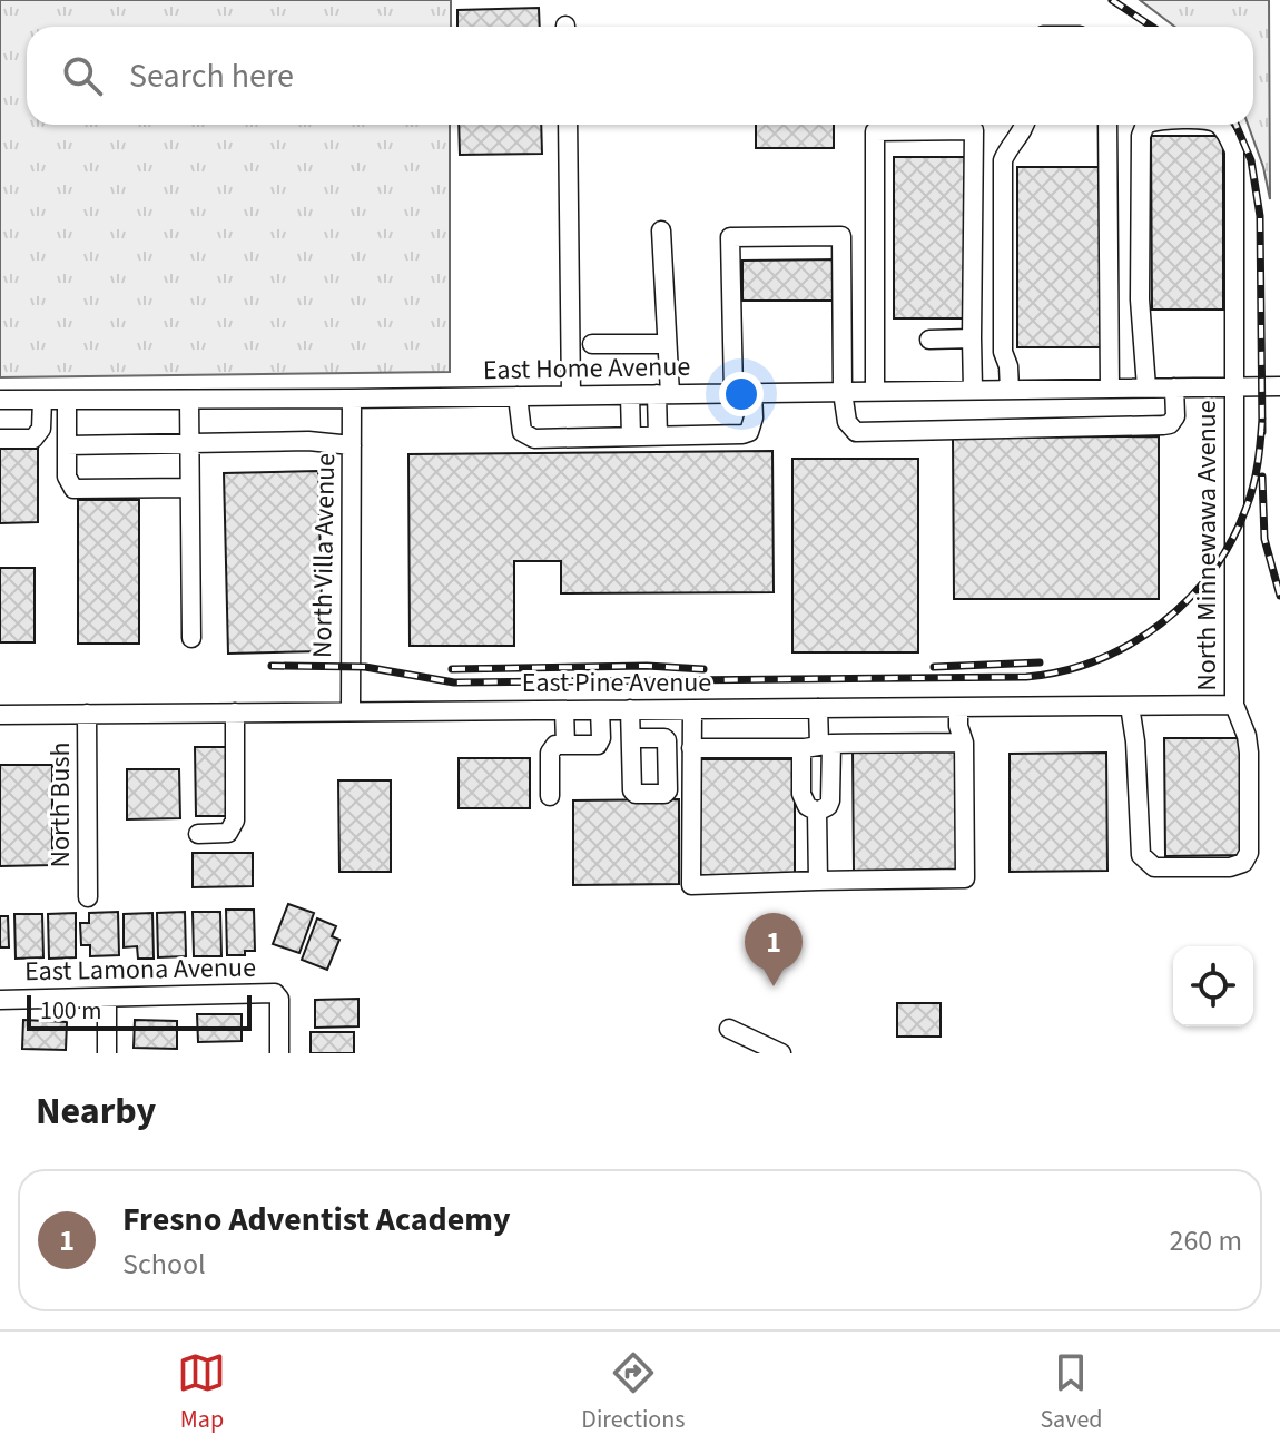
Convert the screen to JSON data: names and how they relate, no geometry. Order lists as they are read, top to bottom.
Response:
{
  "streets": {
    "street": [
      "East Home Avenue",
      "North Minnewawa Avenue",
      "North Villa Avenue",
      "East Pine Avenue",
      "North Bush",
      "East Lamona Avenue"
    ]
  },
  "crossings": [
    ["East Home Avenue", "North Minnewawa Avenue"],
    ["East Home Avenue", "North Villa Avenue"],
    ["North Minnewawa Avenue", "East Pine Avenue"],
    ["North Villa Avenue", "East Pine Avenue"],
    ["East Pine Avenue", "North Bush"]
  ],
  "scale_bar": "100 m",
  "page": {
    "search": "Search here",
    "pins": "1",
    "scale": "100 m",
    "heading": "Nearby",
    "list": [
      {
        "mark": "1",
        "name": "Fresno Adventist Academy",
        "note": "School",
        "value": "260 m"
      }
    ],
    "nav": ["Map", "Directions", "Saved"]
  }
}
